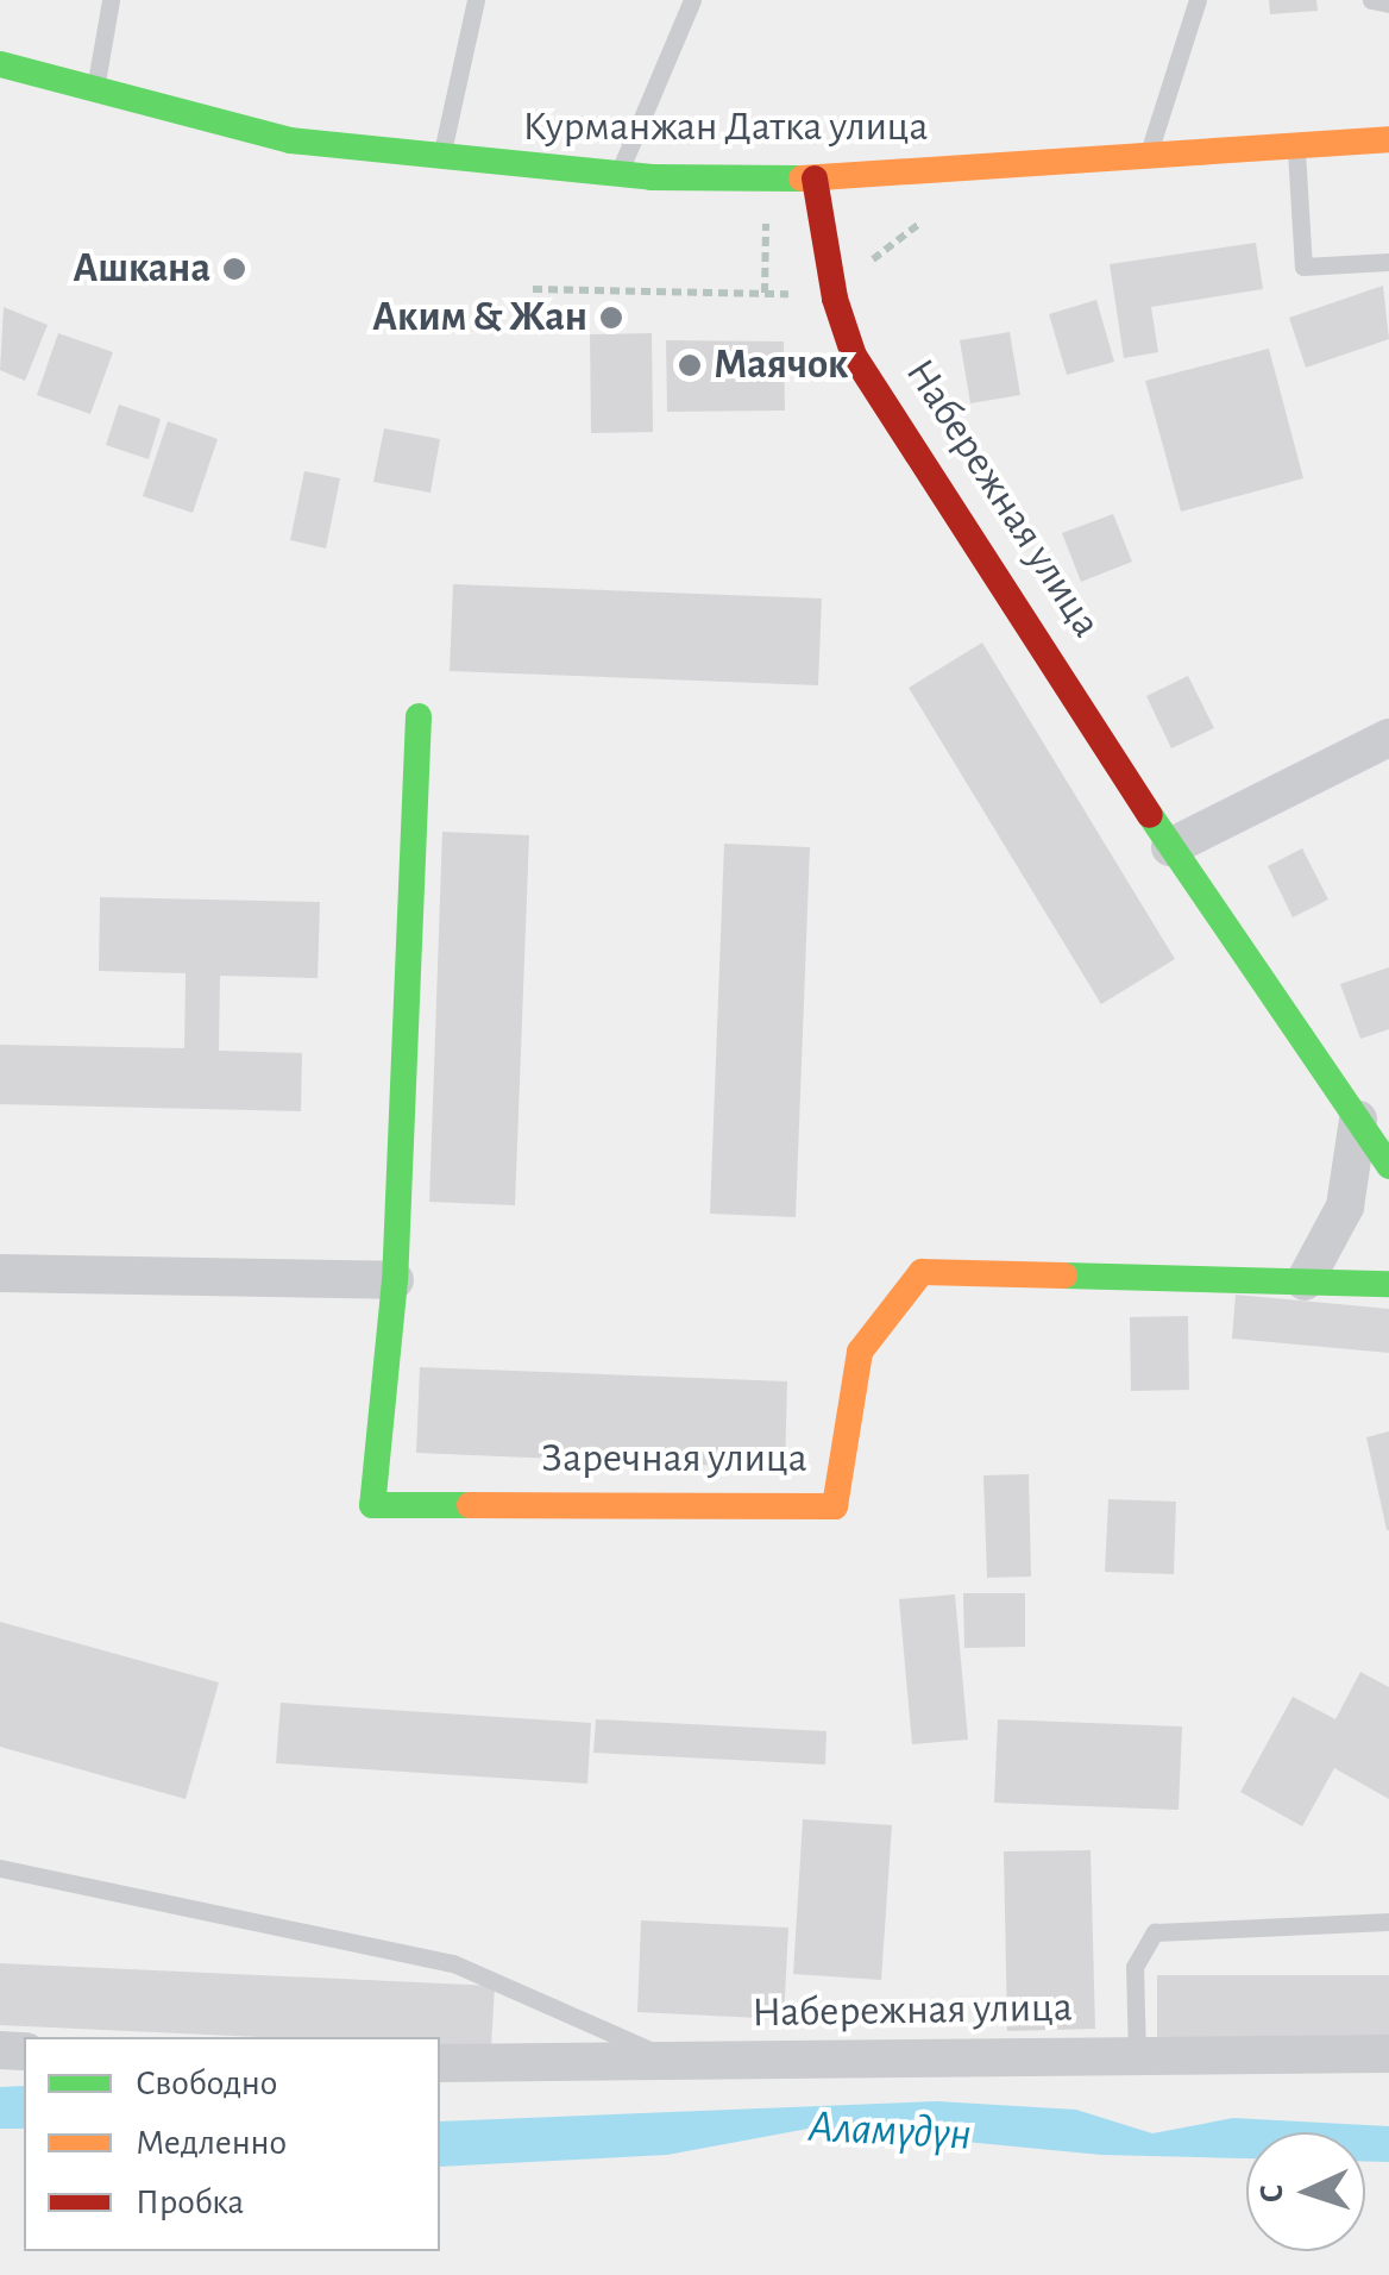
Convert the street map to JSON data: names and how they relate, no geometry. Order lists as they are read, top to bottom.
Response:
{
  "streets": {
    "street": ["Курманжан Датка улица", "Набережная улица", "Заречная улица"]
  },
  "crossings": [
    ["Курманжан Датка улица", "Набережная улица"]
  ],
  "water": ["Аламүдүн"],
  "places": ["Ашкана", "Аким & Жан", "Маячок"],
  "legend": ["Свободно", "Медленно", "Пробка"],
  "north": "left"
}
